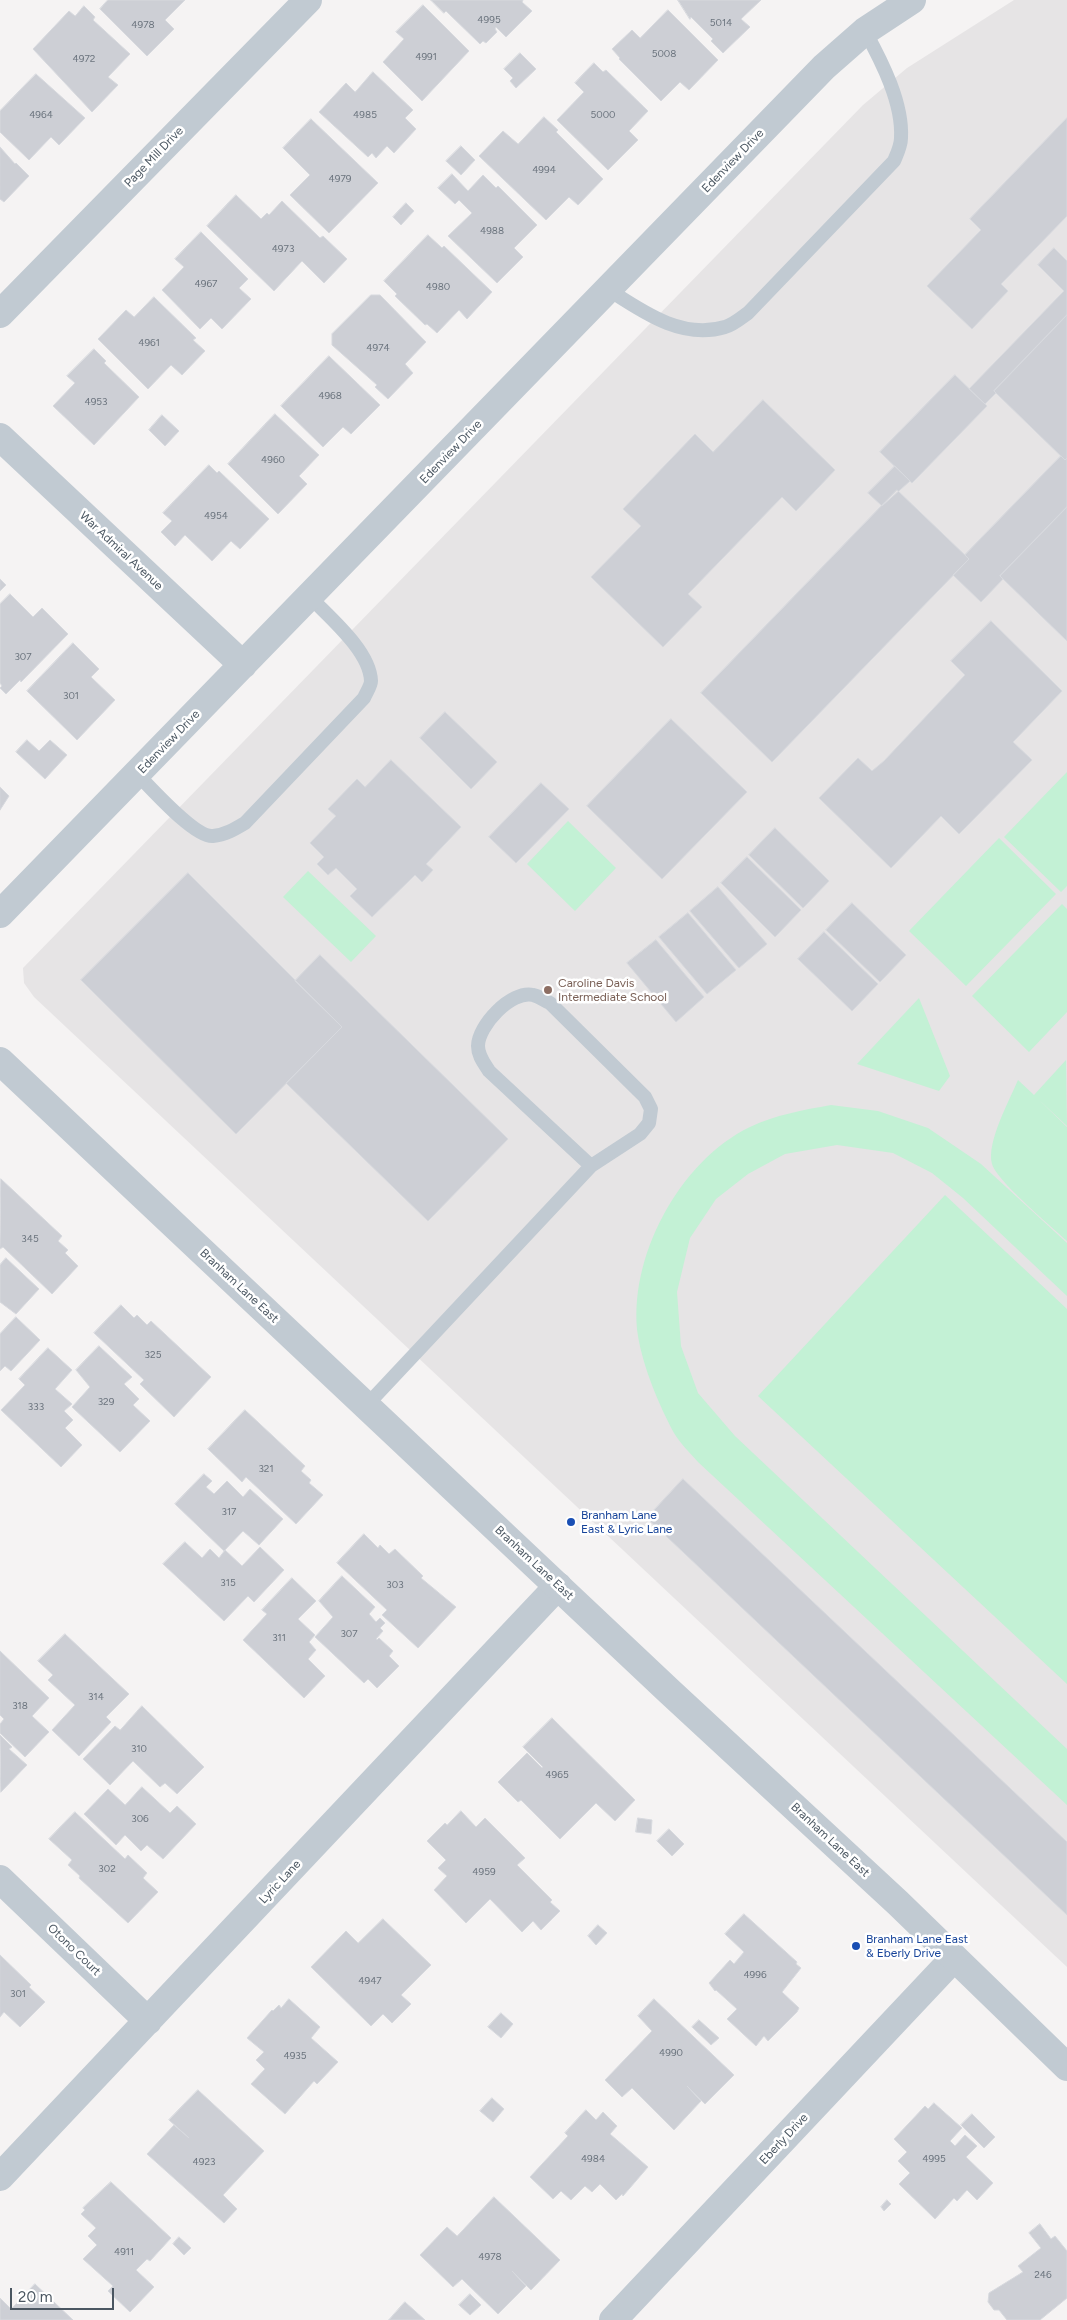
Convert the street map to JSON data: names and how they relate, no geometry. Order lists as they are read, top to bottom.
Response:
{
  "streets": {
    "street": [
      "Page Mill Drive",
      "Edenview Drive",
      "War Admiral Avenue",
      "Branham Lane East",
      "Lyric Lane",
      "Otono Court",
      "Eberly Drive"
    ]
  },
  "crossings": [
    ["Edenview Drive", "War Admiral Avenue"],
    ["Branham Lane East", "Lyric Lane"],
    ["Branham Lane East", "Eberly Drive"],
    ["Lyric Lane", "Otono Court"]
  ],
  "places": ["Caroline Davis Intermediate School", "Branham Lane East & Lyric Lane", "Branham Lane East & Eberly Drive"],
  "house_numbers": [
    "4995",
    "5014",
    "4978",
    "5008",
    "4991",
    "4972",
    "4964",
    "4985",
    "5000",
    "4994",
    "4979",
    "4988",
    "4973",
    "4967",
    "4980",
    "4961",
    "4974",
    "4968",
    "4953",
    "4960",
    "4954",
    "307",
    "301",
    "345",
    "325",
    "329",
    "333",
    "321",
    "317",
    "315",
    "303",
    "307",
    "311",
    "314",
    "318",
    "310",
    "4965",
    "306",
    "302",
    "4959",
    "4996",
    "4947",
    "301",
    "4990",
    "4935",
    "4984",
    "4995",
    "4923",
    "4911",
    "4978",
    "246"
  ],
  "scale_bar": "20 m"
}
